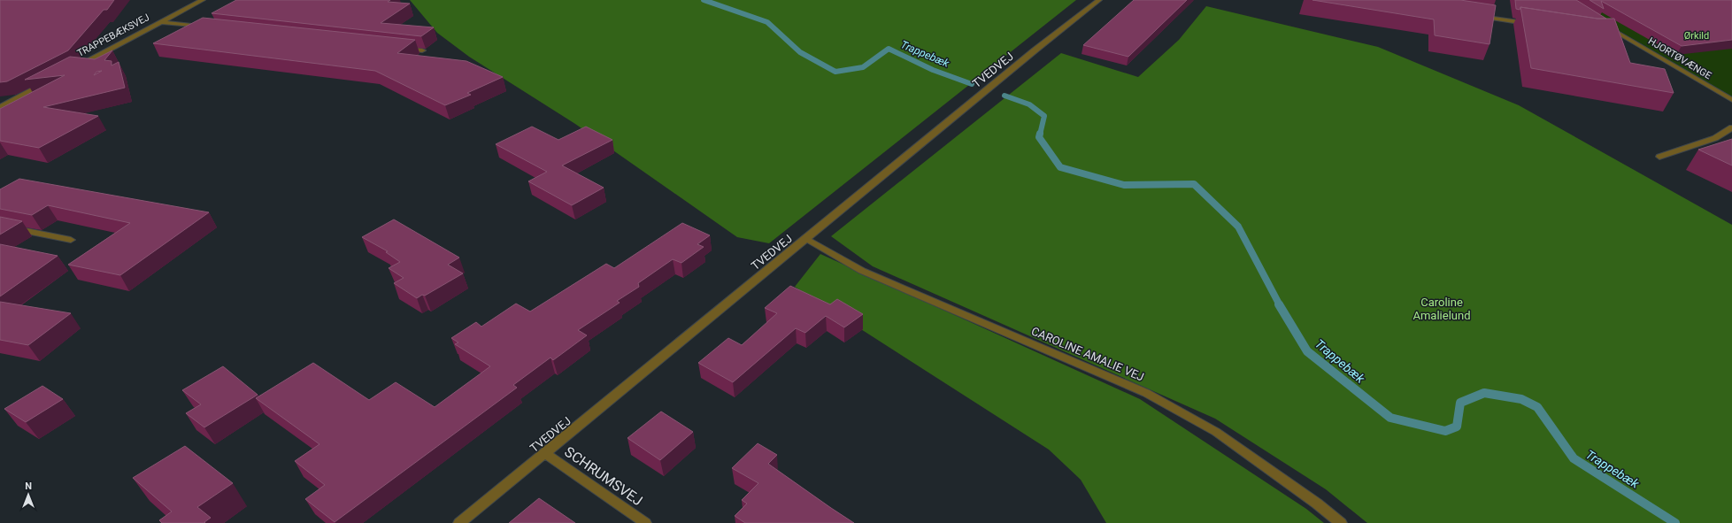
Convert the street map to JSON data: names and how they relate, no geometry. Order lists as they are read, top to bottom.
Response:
{
  "streets": {
    "street": [
      "TRAPPEBÆKSVEJ",
      "HJORTØVÆNGE",
      "TVEDVEJ",
      "CAROLINE AMALIE VEJ",
      "SCHRUMSVEJ"
    ]
  },
  "crossings": [
    ["TVEDVEJ", "CAROLINE AMALIE VEJ"],
    ["TVEDVEJ", "SCHRUMSVEJ"]
  ],
  "water": ["Trappebæk"],
  "parks": ["Ørkild", "Caroline Amalielund"],
  "north": "top"
}
